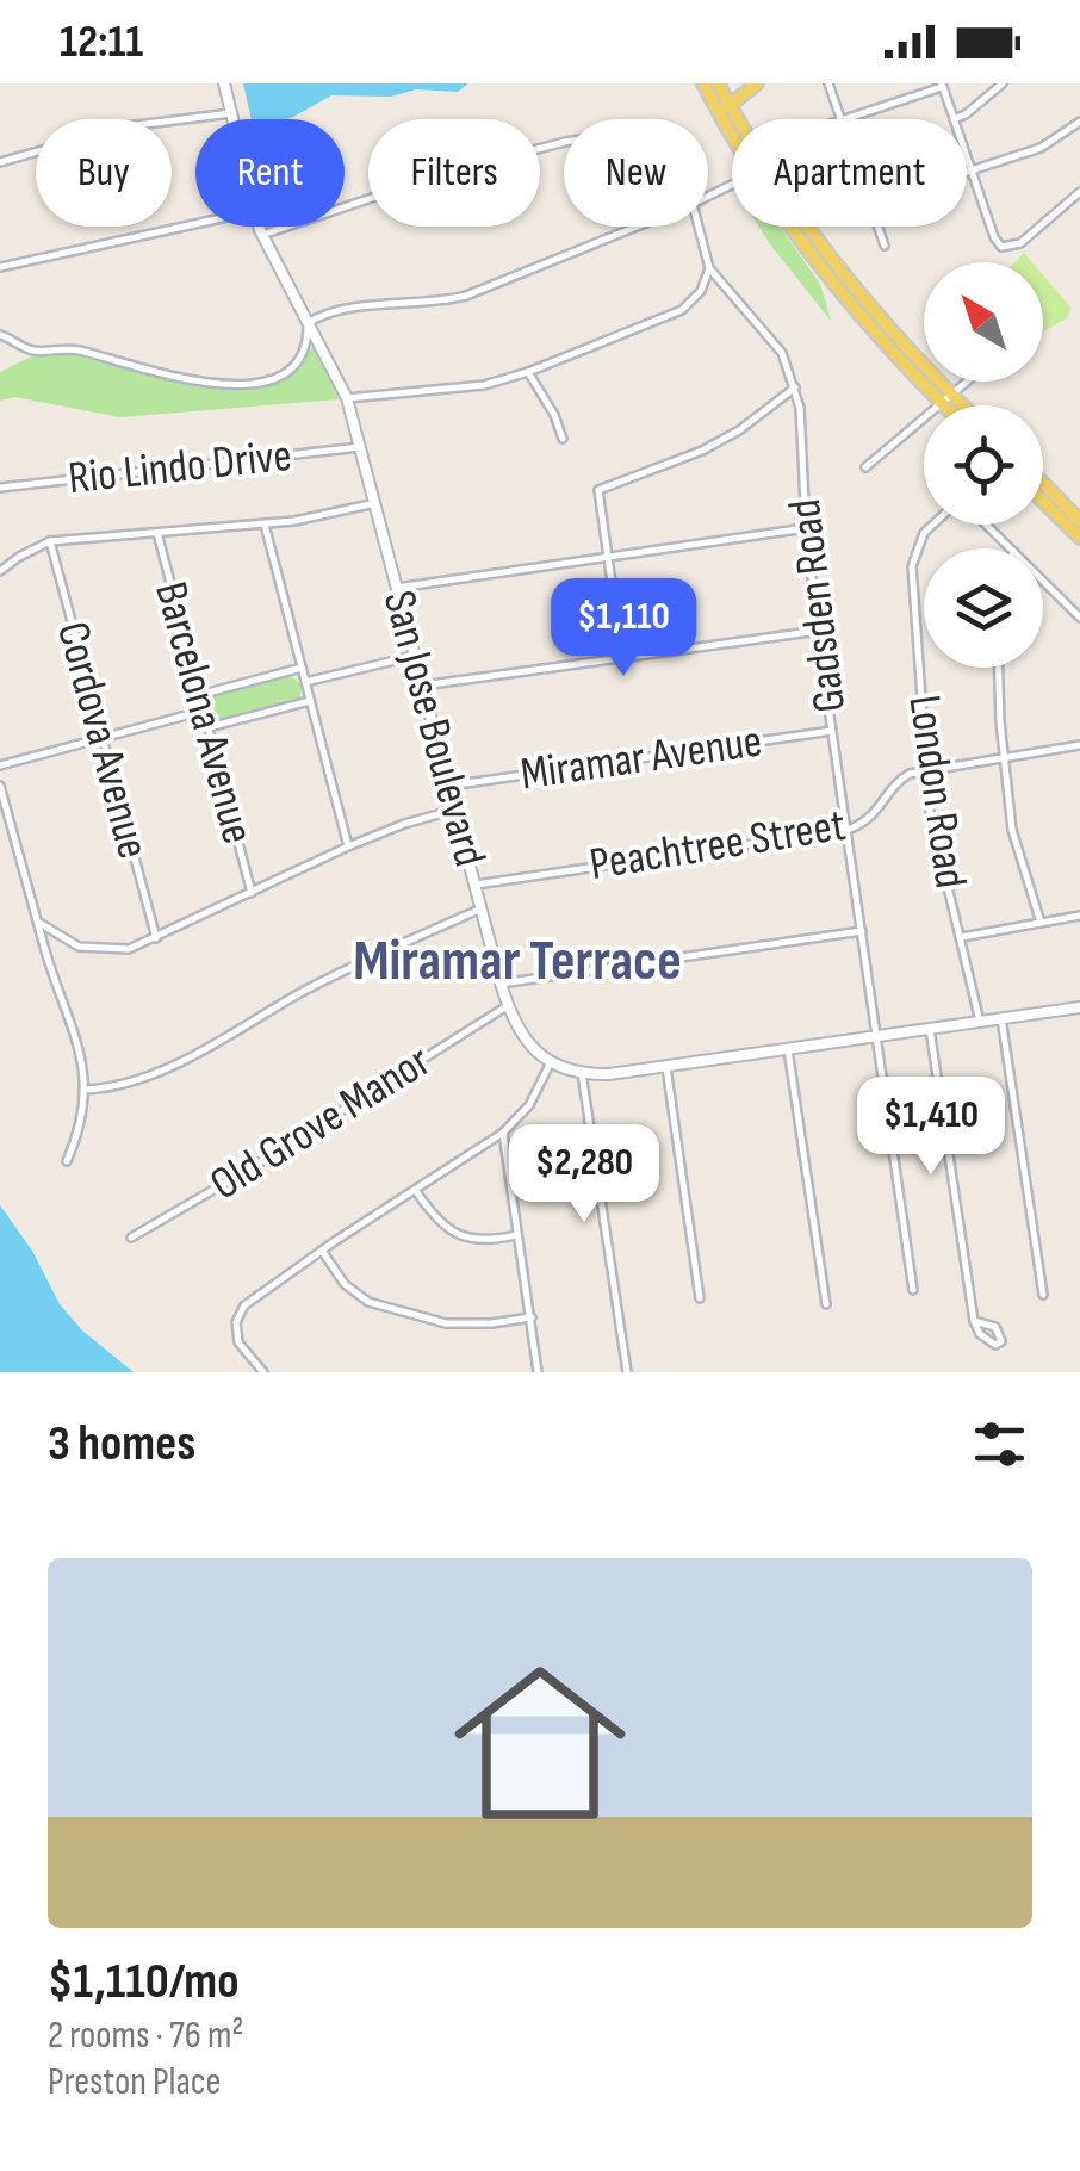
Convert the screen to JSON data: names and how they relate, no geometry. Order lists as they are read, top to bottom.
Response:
{
  "streets": {
    "street": [
      "Rio Lindo Drive",
      "Gadsden Road",
      "Barcelona Avenue",
      "San Jose Boulevard",
      "Cordova Avenue",
      "Miramar Avenue",
      "London Road",
      "Peachtree Street",
      "Old Grove Manor"
    ]
  },
  "crossings": [
    ["Rio Lindo Drive", "San Jose Boulevard"],
    ["Gadsden Road", "San Jose Boulevard"],
    ["Gadsden Road", "Miramar Avenue"],
    ["Gadsden Road", "Peachtree Street"],
    ["San Jose Boulevard", "Miramar Avenue"],
    ["San Jose Boulevard", "Peachtree Street"],
    ["San Jose Boulevard", "Old Grove Manor"],
    ["London Road", "Peachtree Street"]
  ],
  "districts": ["Miramar Terrace"],
  "north": "top left",
  "page": {
    "status": "12:11",
    "chip": [
      "Buy",
      "Rent",
      "Filters",
      "New",
      "Apartment"
    ],
    "price": ["$1,110", "$1,410", "$2,280"],
    "heading": "3 homes",
    "list": [
      {
        "name": "$1,110/mo",
        "note": "2 rooms · 76 m² · Preston Place"
      }
    ]
  }
}
